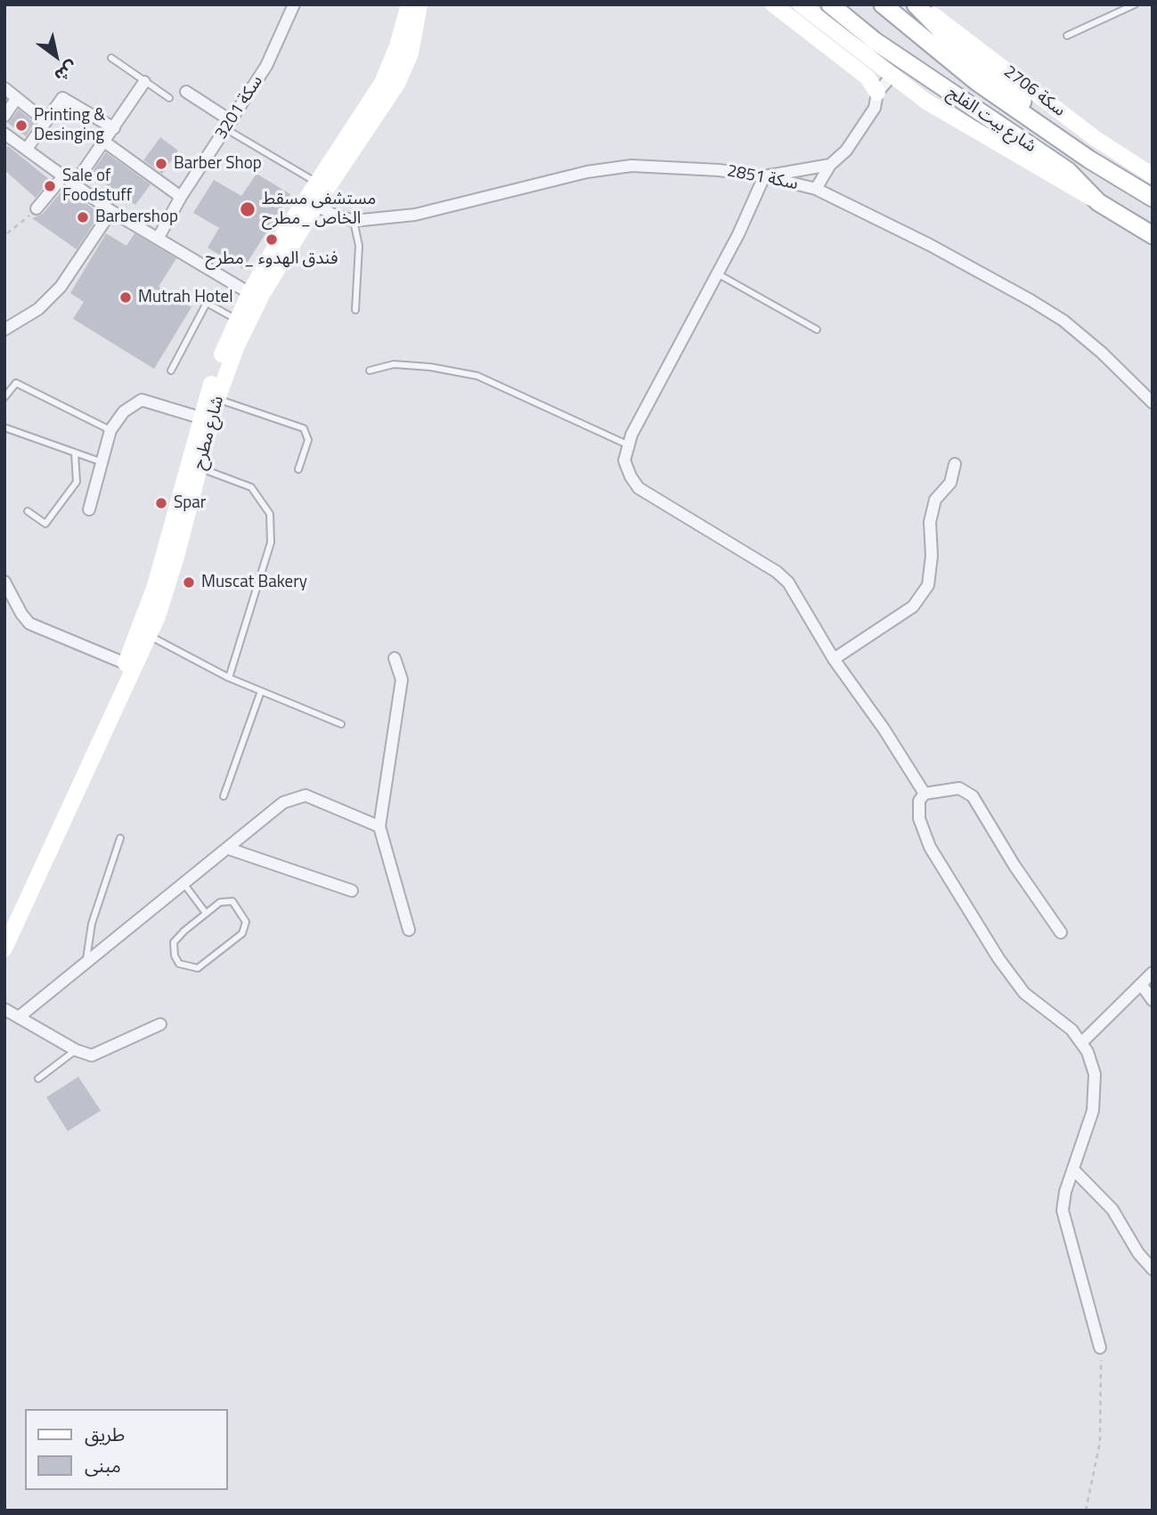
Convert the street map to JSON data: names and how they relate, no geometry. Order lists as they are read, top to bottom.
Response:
{
  "streets": {
    "main road": ["سكة 2706", "شارع بيت الفلج", "شارع مطرح"],
    "street": ["سكة 3201", "سكة 2851"]
  },
  "crossings": [
    ["سكة 2851", "شارع مطرح"]
  ],
  "places": [
    "Printing & Desinging",
    "Barber Shop",
    "Sale of Foodstuff",
    "مستشفى مسقط الخاص _مطرح",
    "Barbershop",
    "فندق الهدوء _مطرح",
    "Mutrah Hotel",
    "Spar",
    "Muscat Bakery"
  ],
  "legend": ["طريق", "مبنى"],
  "north": "bottom right"
}
